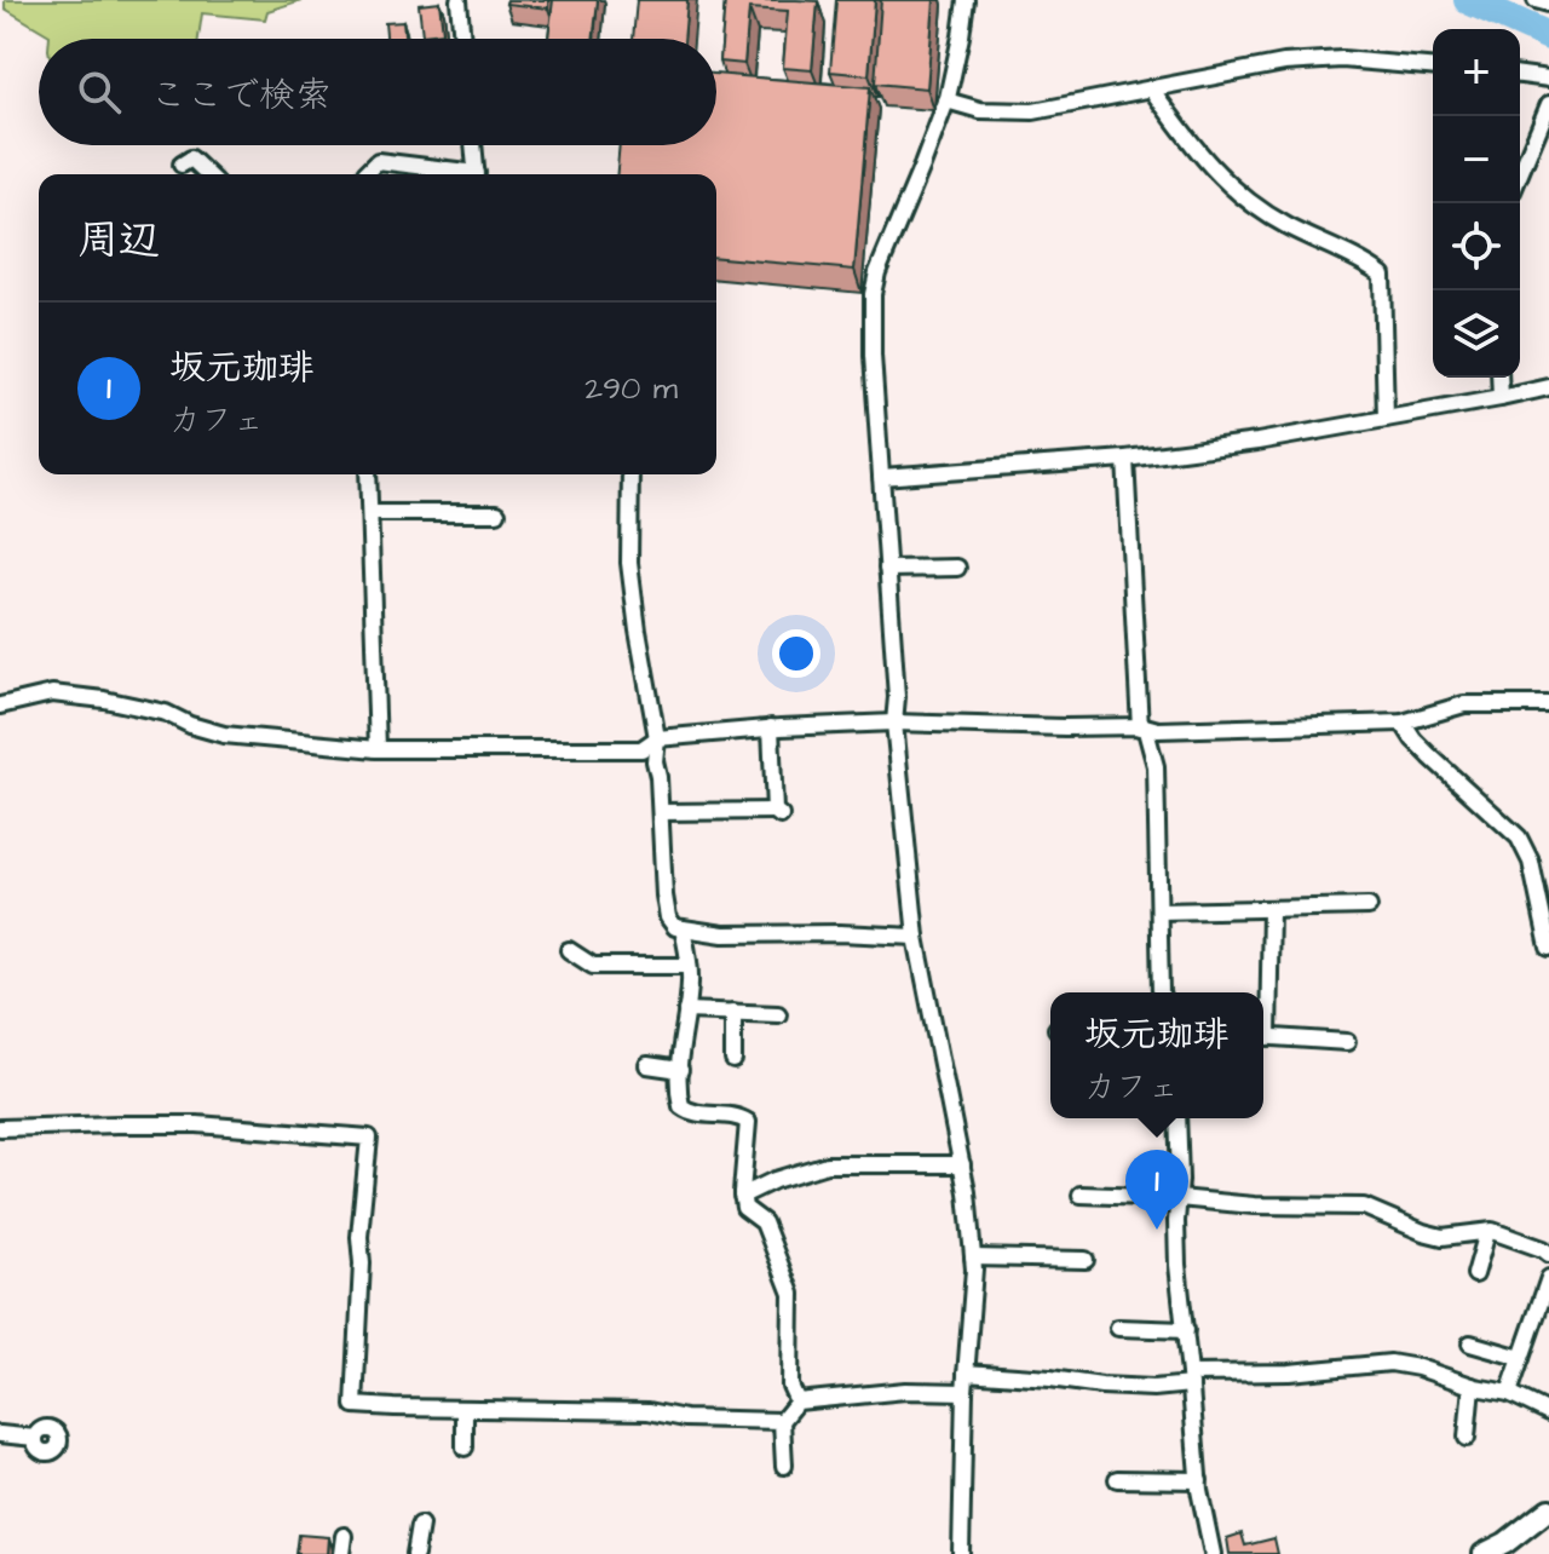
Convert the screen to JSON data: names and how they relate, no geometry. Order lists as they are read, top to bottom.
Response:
{
  "page": {
    "map_buttons": ["+", "−"],
    "search": "ここで検索",
    "heading": "周辺",
    "list": [
      {
        "mark": "1",
        "name": "坂元珈琲",
        "note": "カフェ",
        "value": "290 m"
      }
    ],
    "popup": ["坂元珈琲", "カフェ"],
    "pins": "1"
  }
}
